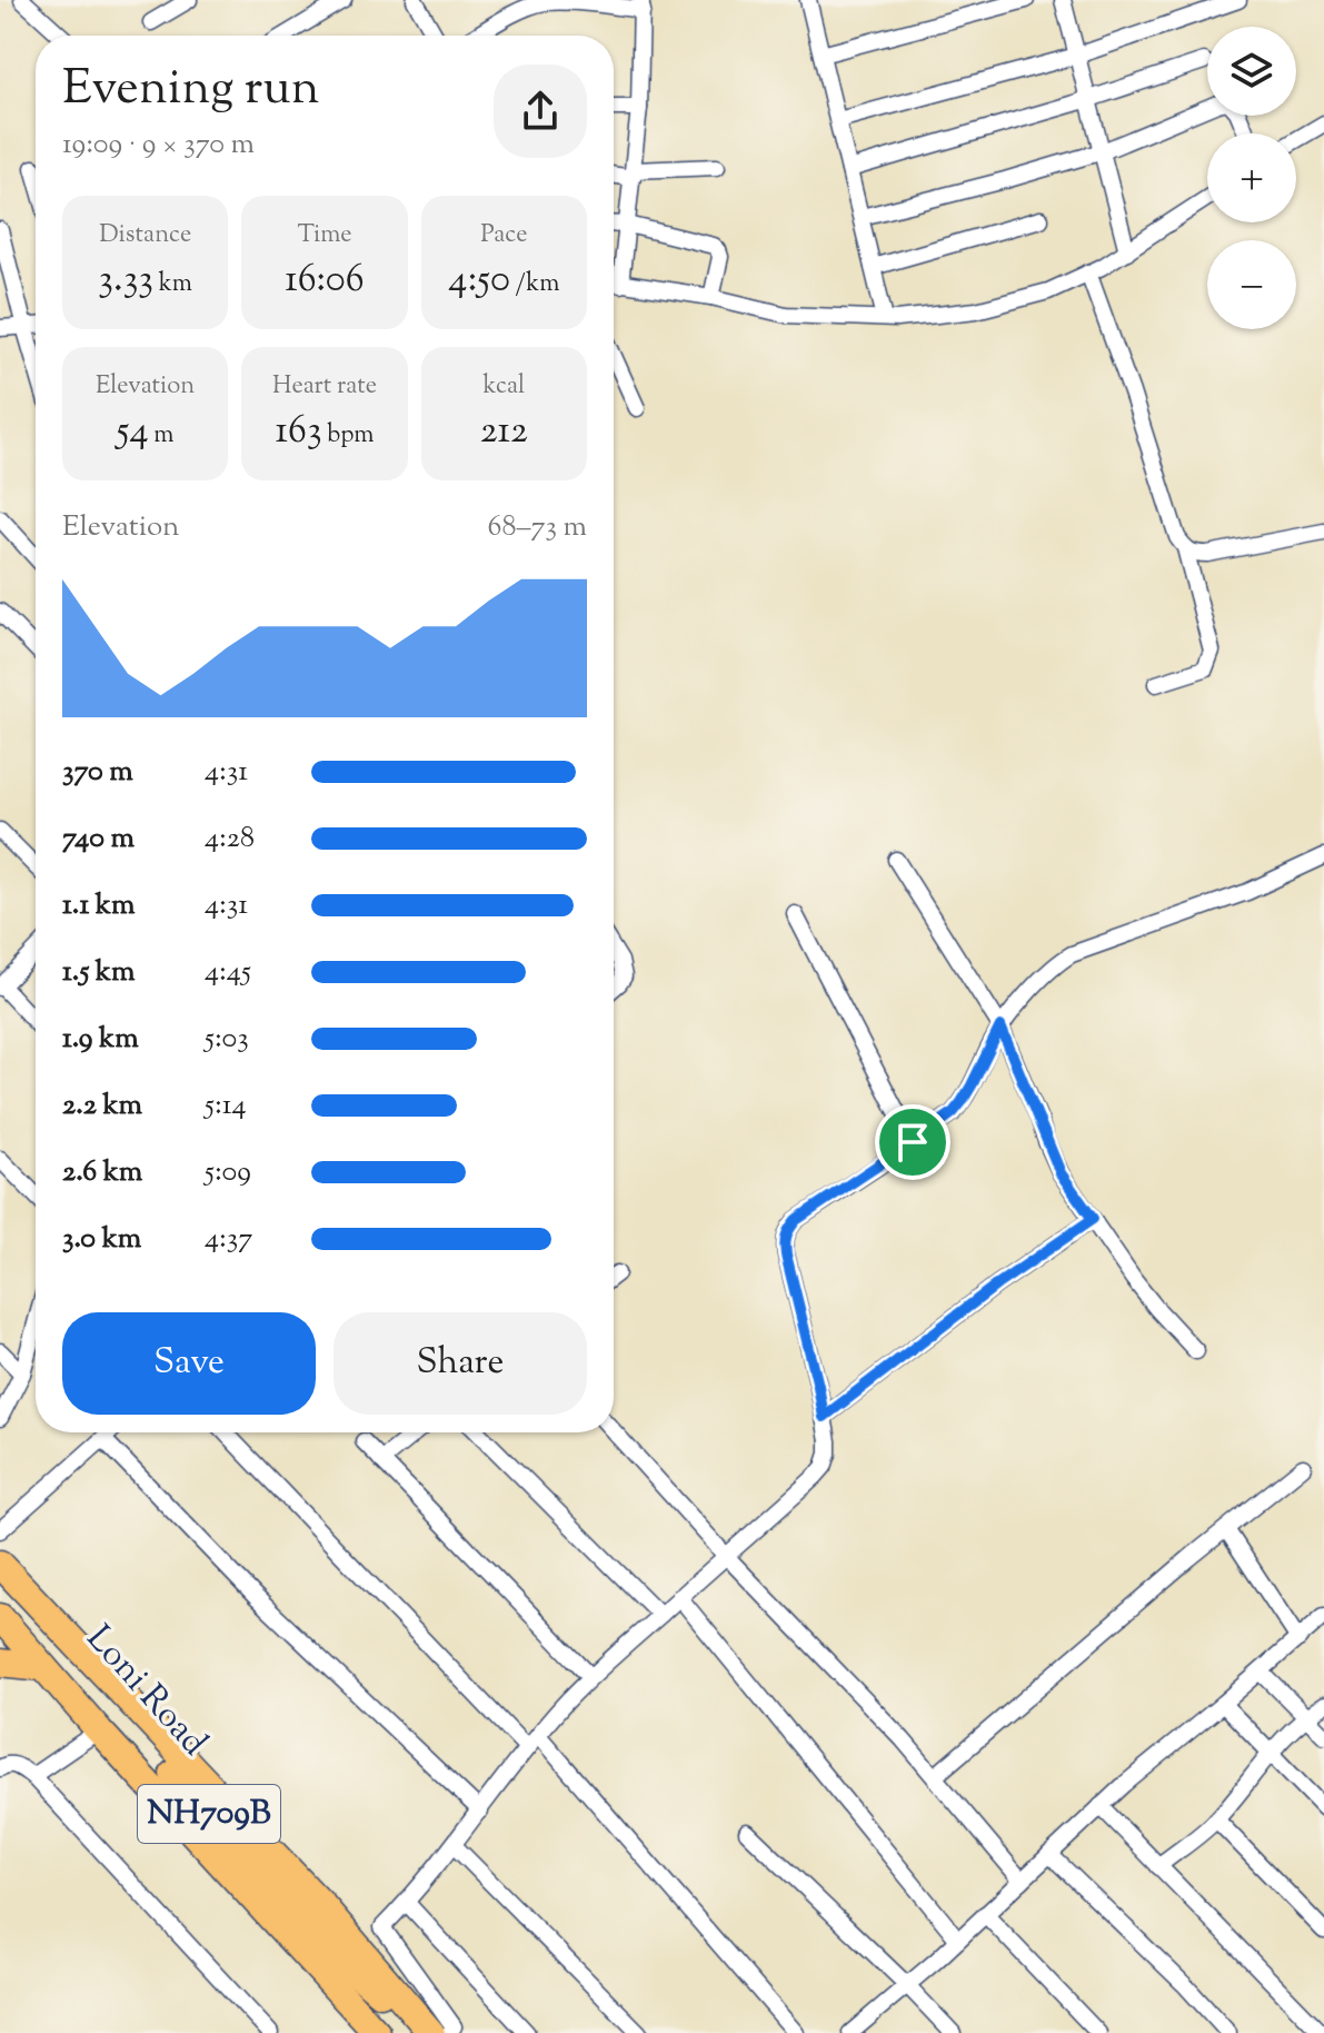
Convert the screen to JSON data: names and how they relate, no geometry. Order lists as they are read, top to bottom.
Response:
{
  "streets": {
    "highway": ["Loni Road", "NH709B"]
  },
  "crossings": [
    ["Loni Road", "NH709B"]
  ],
  "page": {
    "map_buttons": ["+", "−"],
    "heading": ["Evening run", "19:09 · 9 × 370 m"],
    "stats": [
      ["Distance", "3.33 km"],
      ["Time", "16:06"],
      ["Pace", "4:50 /km"],
      ["Elevation", "54 m"],
      ["Heart rate", "163 bpm"],
      ["kcal", "212"]
    ],
    "chart": ["Elevation", "68–73 m"],
    "list": [
      {
        "name": "370 m",
        "note": "4:31"
      },
      {
        "name": "740 m",
        "note": "4:28"
      },
      {
        "name": "1.1 km",
        "note": "4:31"
      },
      {
        "name": "1.5 km",
        "note": "4:45"
      },
      {
        "name": "1.9 km",
        "note": "5:03"
      },
      {
        "name": "2.2 km",
        "note": "5:14"
      },
      {
        "name": "2.6 km",
        "note": "5:09"
      },
      {
        "name": "3.0 km",
        "note": "4:37"
      }
    ],
    "buttons": ["Save", "Share"]
  }
}
